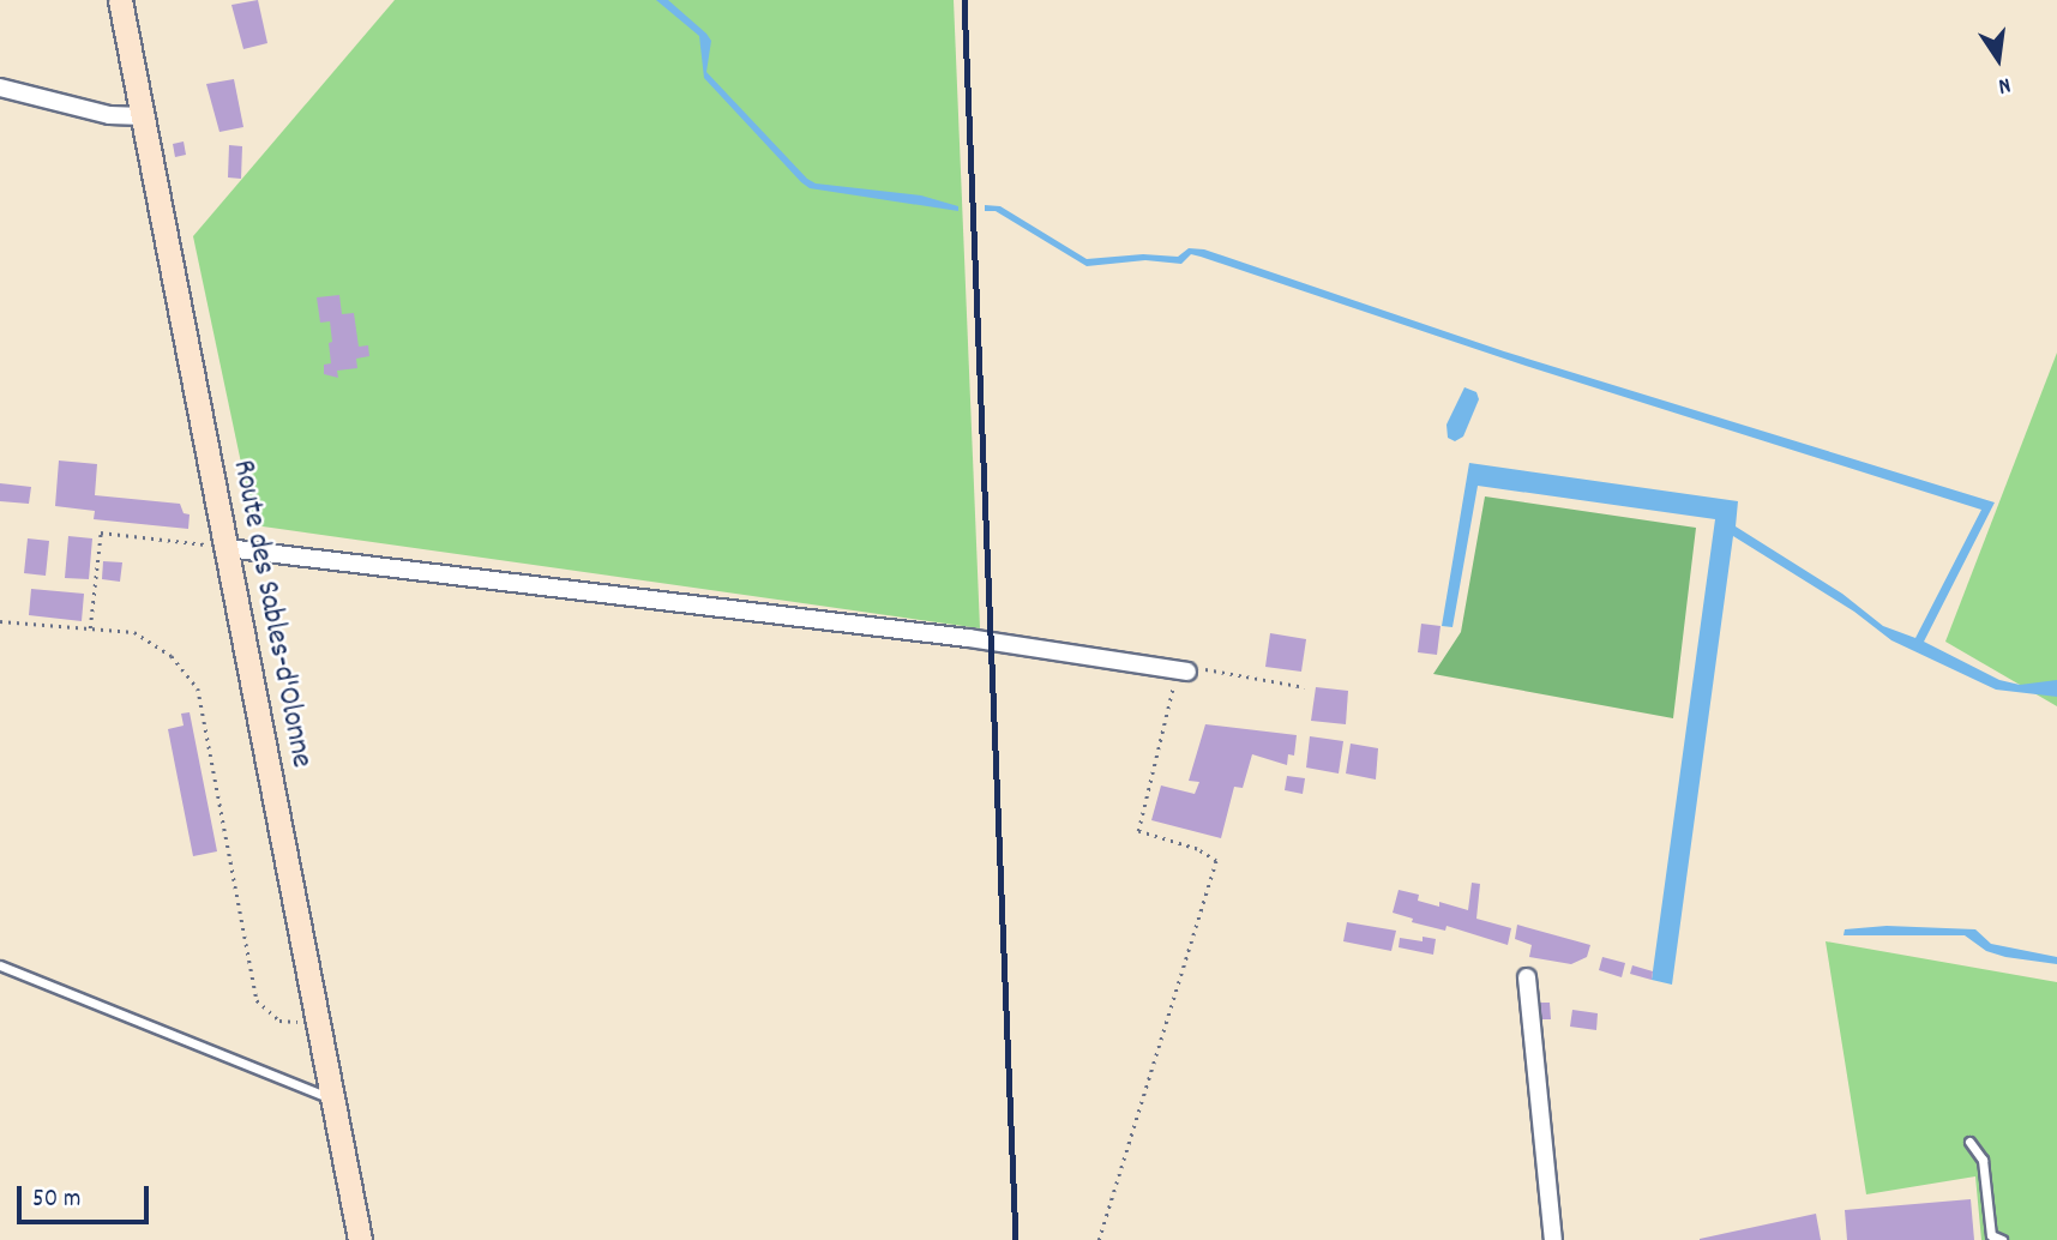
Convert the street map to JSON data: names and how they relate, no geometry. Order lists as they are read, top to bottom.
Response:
{
  "streets": {
    "main road": ["Route des Sables-d'Olonne"]
  },
  "scale_bar": "50 m",
  "north": "bottom"
}
